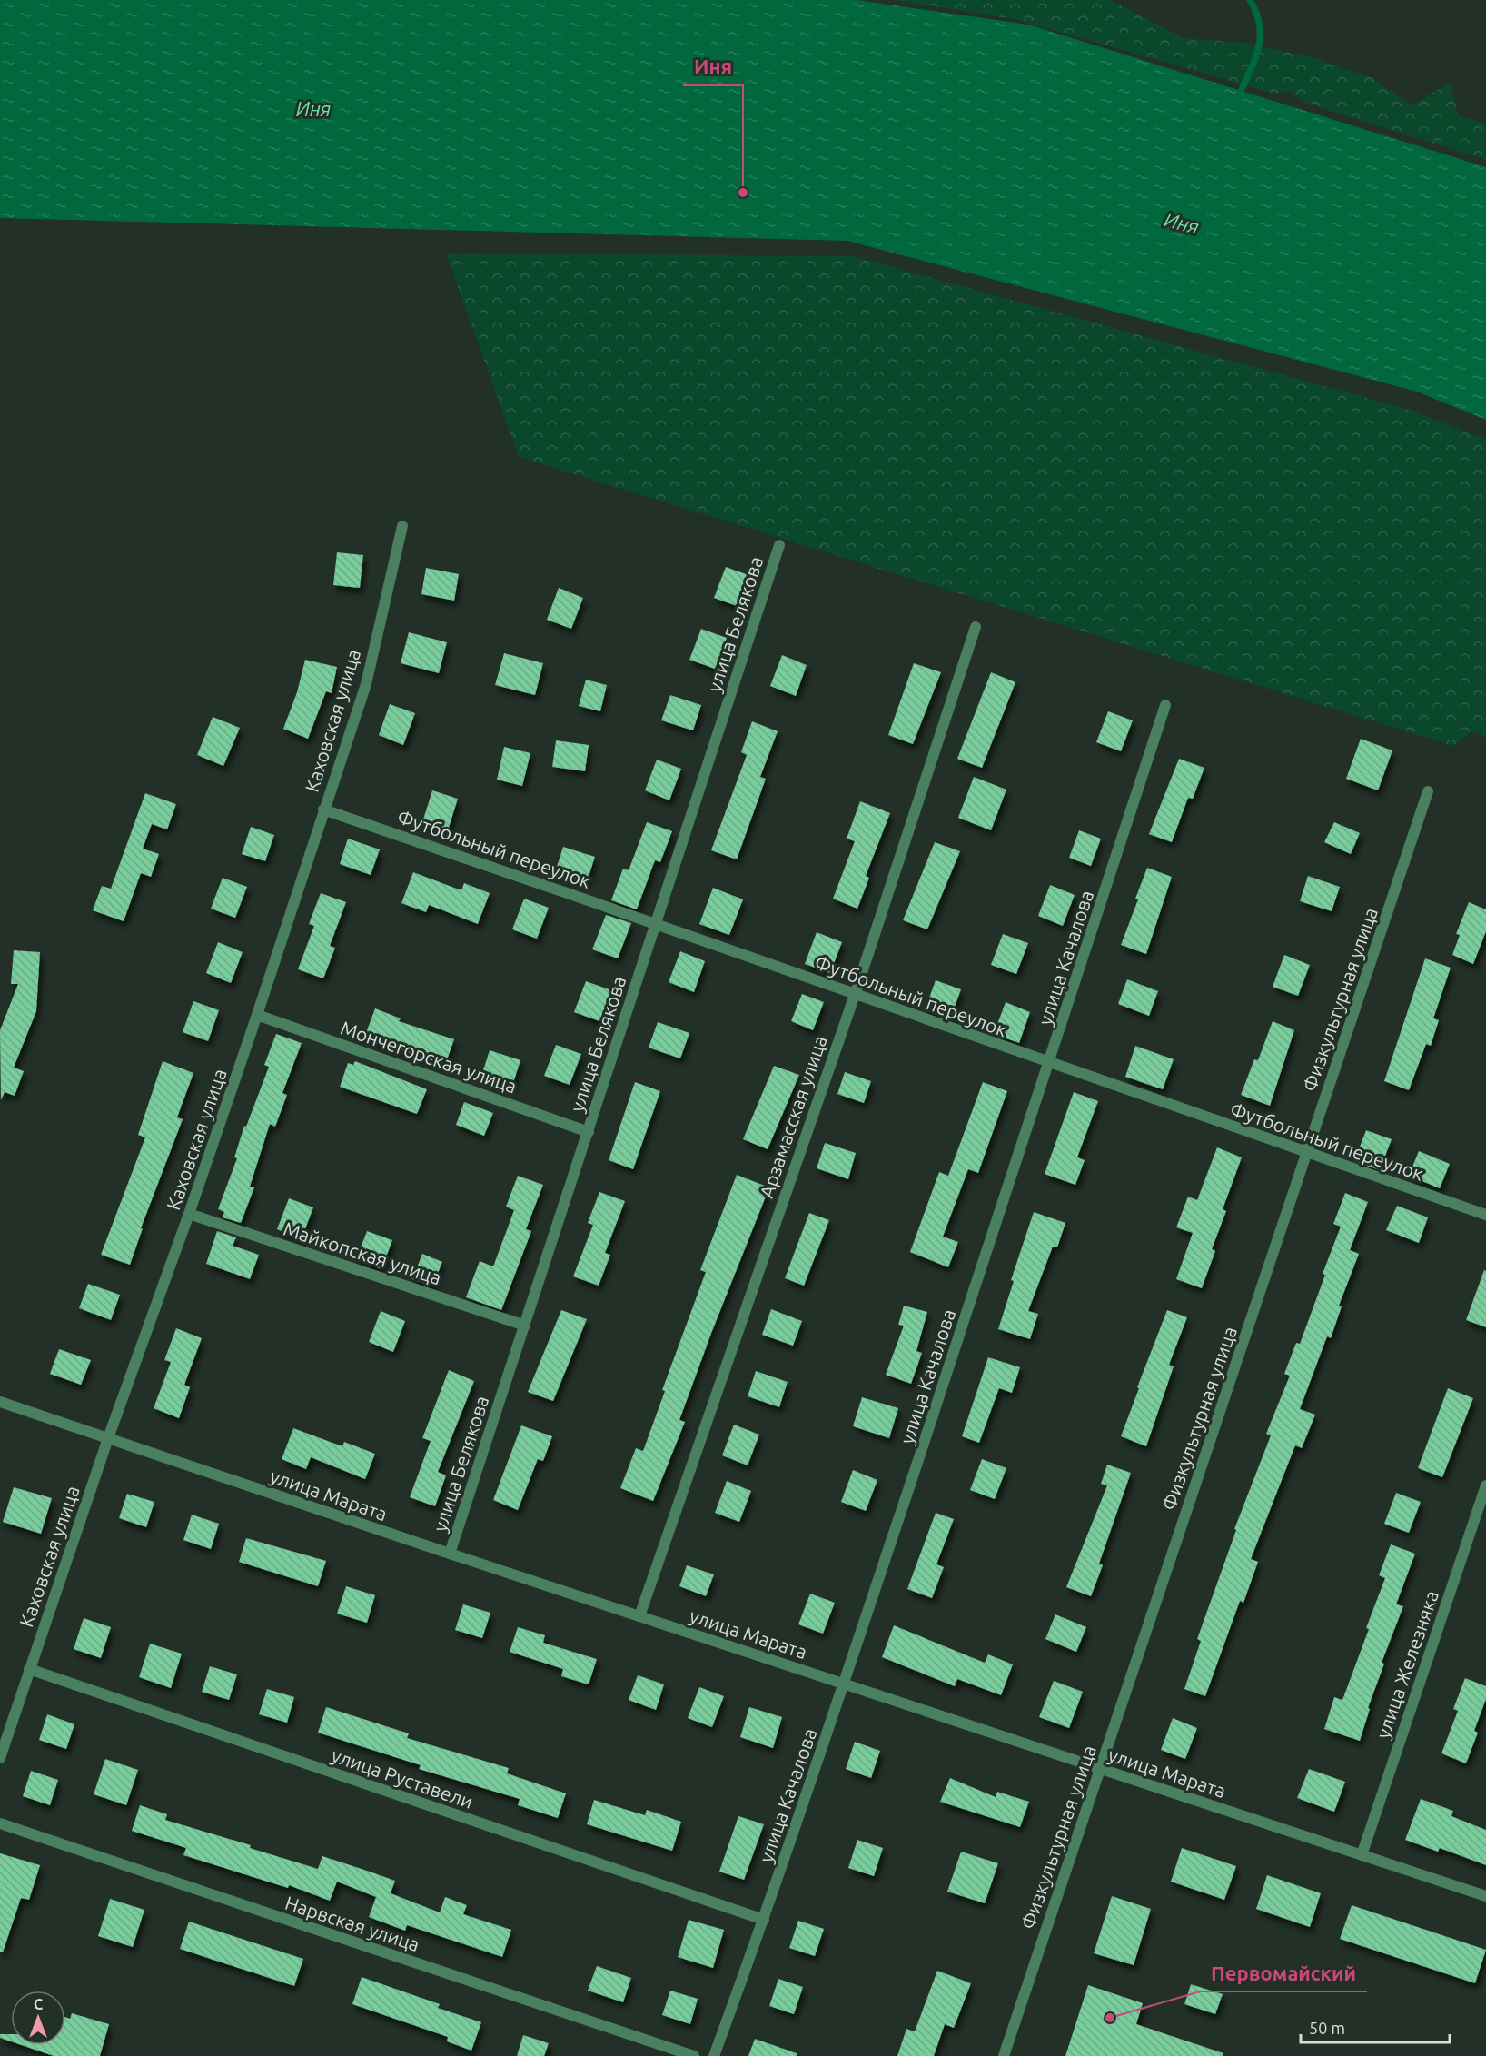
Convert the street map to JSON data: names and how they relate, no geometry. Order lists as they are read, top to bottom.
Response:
{
  "streets": {
    "street": [
      "улица Белякова",
      "Каховская улица",
      "Футбольный переулок",
      "улица Качалова",
      "Физкультурная улица",
      "Мончегорская улица",
      "Арзамасская улица",
      "Майкопская улица",
      "улица Марата",
      "улица Железняка",
      "улица Руставели",
      "Нарвская улица"
    ]
  },
  "crossings": [
    ["улица Белякова", "Футбольный переулок"],
    ["улица Белякова", "Мончегорская улица"],
    ["улица Белякова", "Майкопская улица"],
    ["улица Белякова", "улица Марата"],
    ["Каховская улица", "Футбольный переулок"],
    ["Каховская улица", "Мончегорская улица"],
    ["Каховская улица", "Майкопская улица"],
    ["Каховская улица", "улица Марата"],
    ["Каховская улица", "улица Руставели"],
    ["Футбольный переулок", "улица Качалова"],
    ["Футбольный переулок", "Физкультурная улица"],
    ["Футбольный переулок", "Арзамасская улица"],
    ["улица Качалова", "улица Марата"],
    ["улица Качалова", "улица Руставели"],
    ["Физкультурная улица", "улица Марата"],
    ["Арзамасская улица", "улица Марата"],
    ["улица Марата", "улица Железняка"]
  ],
  "water": ["Иня"],
  "places": ["Иня", "Первомайский"],
  "scale_bar": "50 m",
  "north": "top"
}
